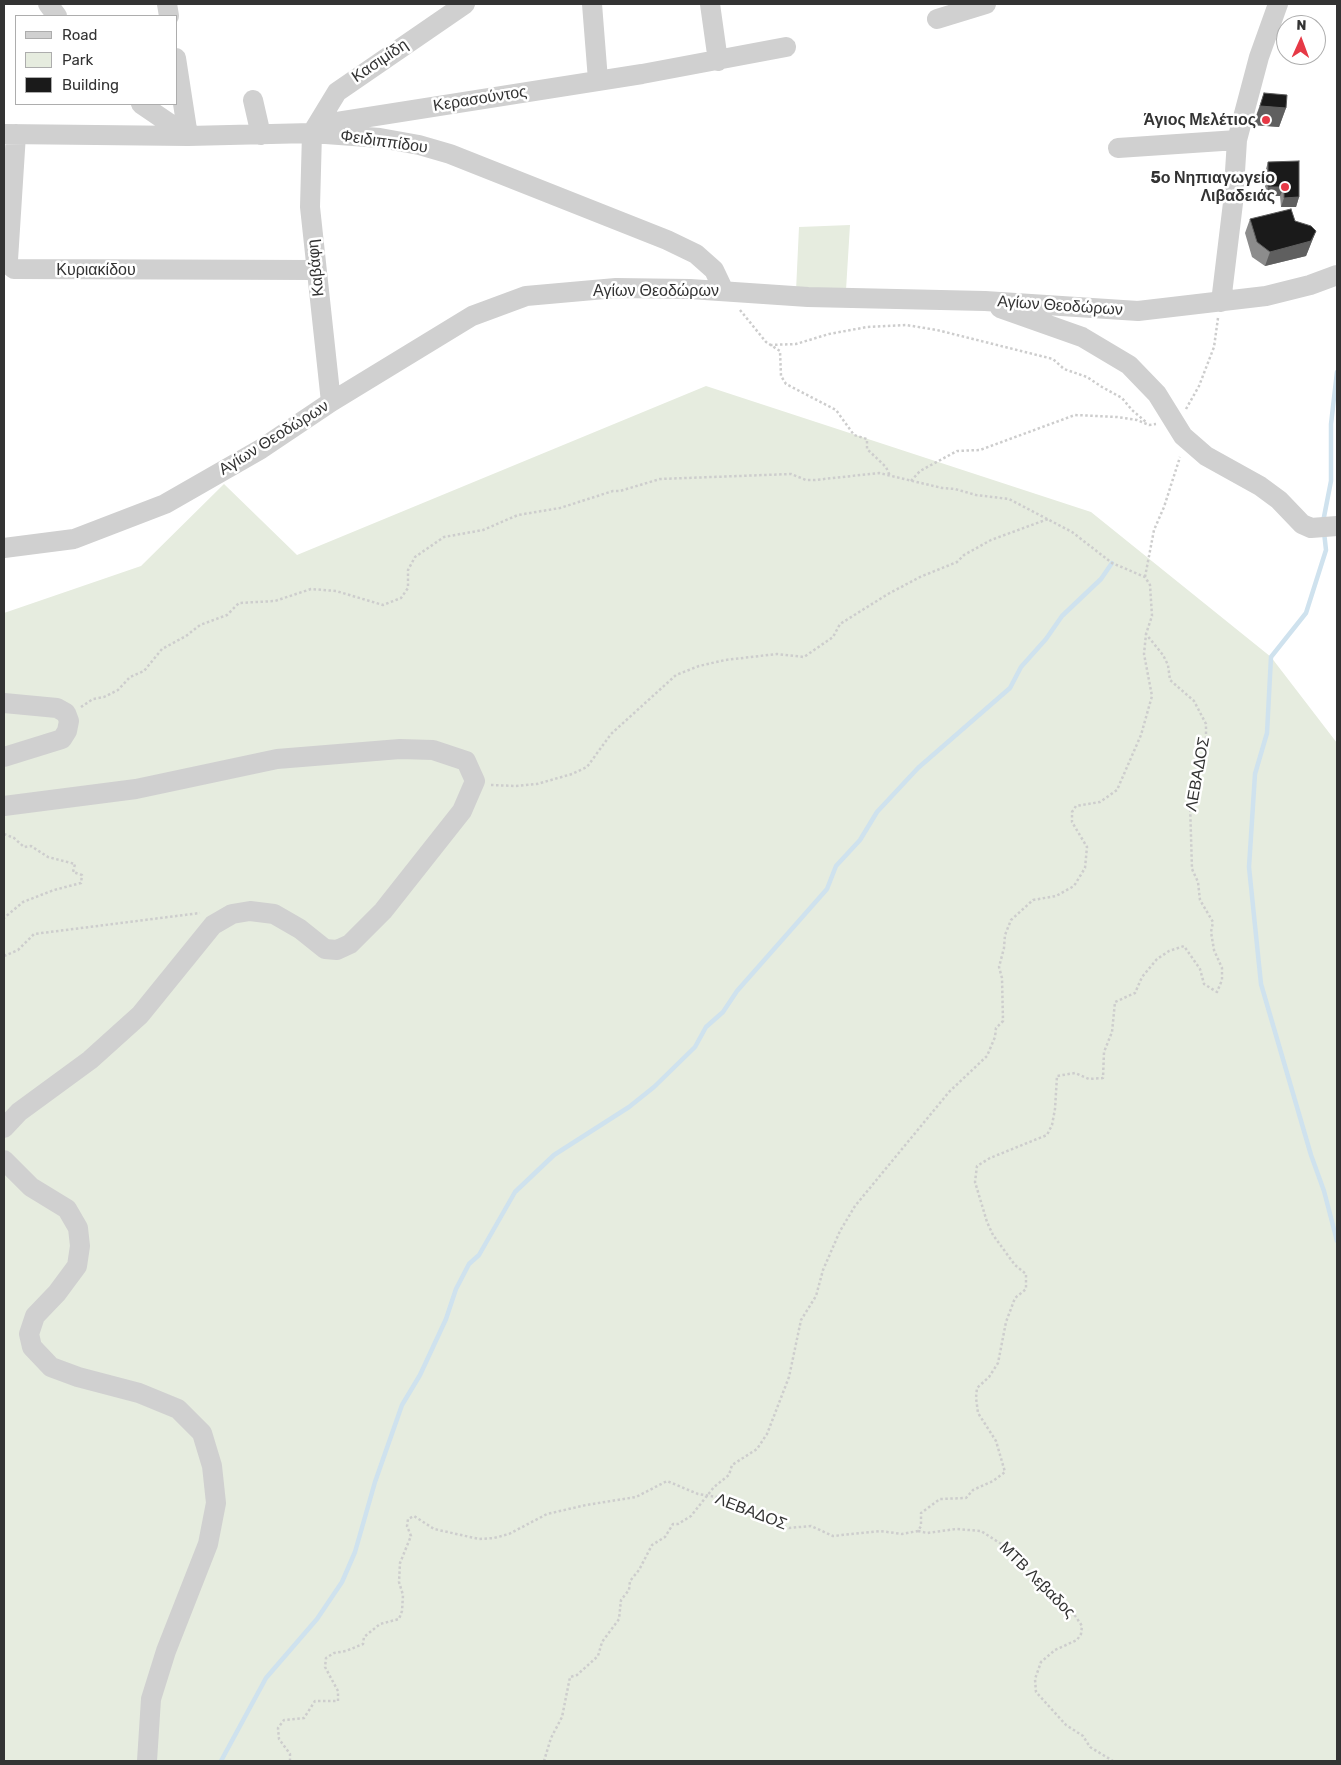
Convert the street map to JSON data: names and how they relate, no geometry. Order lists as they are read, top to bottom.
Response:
{
  "streets": {
    "street": [
      "Κασιμίδη",
      "Κερασούντος",
      "Φειδιππίδου",
      "Καβάφη",
      "Κυριακίδου",
      "Αγίων Θεοδώρων"
    ],
    "path": ["ΛΕΒΑΔΟΣ", "ΜΤΒ Λεβαδος"]
  },
  "crossings": [
    ["Κασιμίδη", "Κερασούντος"],
    ["Κασιμίδη", "Φειδιππίδου"],
    ["Κασιμίδη", "Καβάφη"],
    ["Κερασούντος", "Φειδιππίδου"],
    ["Κερασούντος", "Καβάφη"],
    ["Φειδιππίδου", "Καβάφη"],
    ["Φειδιππίδου", "Κυριακίδου"],
    ["Φειδιππίδου", "Αγίων Θεοδώρων"],
    ["Καβάφη", "Κυριακίδου"],
    ["Καβάφη", "Αγίων Θεοδώρων"],
    ["ΛΕΒΑΔΟΣ", "ΜΤΒ Λεβαδος"]
  ],
  "places": ["Άγιος Μελέτιος", "5ο Νηπιαγωγείο Λιβαδειάς"],
  "legend": ["Road", "Park", "Building"],
  "north": "top"
}
